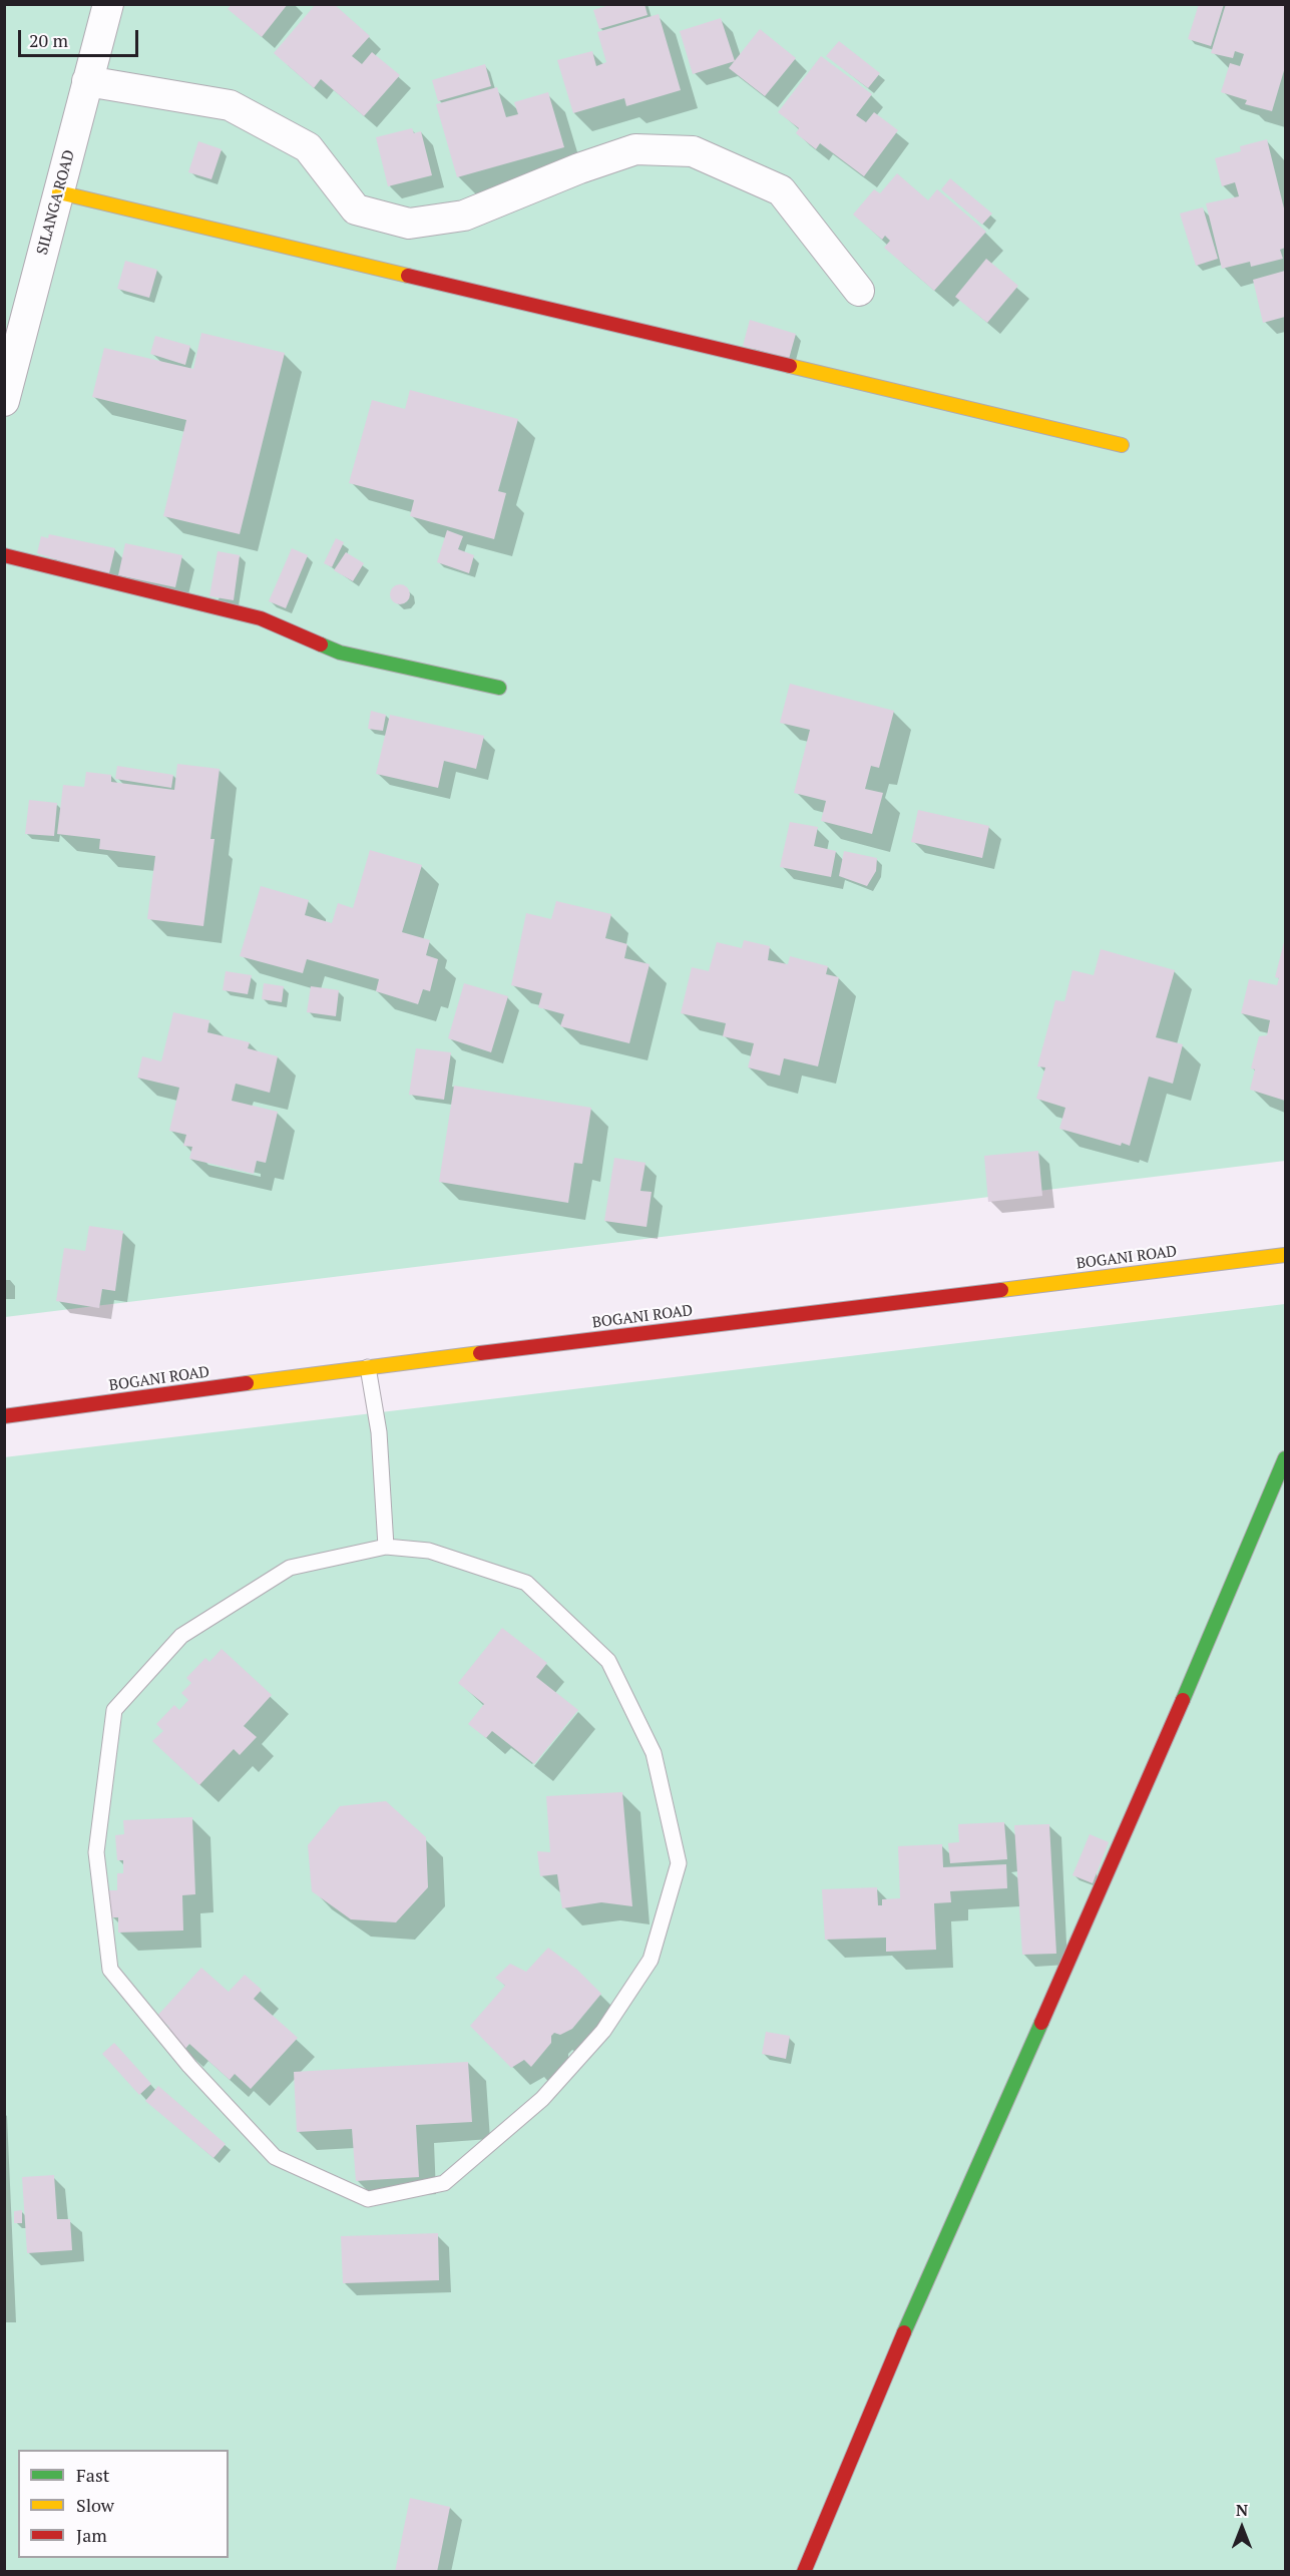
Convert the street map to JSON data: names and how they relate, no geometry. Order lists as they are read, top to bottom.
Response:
{
  "streets": {
    "street": ["SILANGA ROAD", "BOGANI ROAD"]
  },
  "legend": ["Fast", "Slow", "Jam"],
  "scale_bar": "20 m",
  "north": "top"
}
